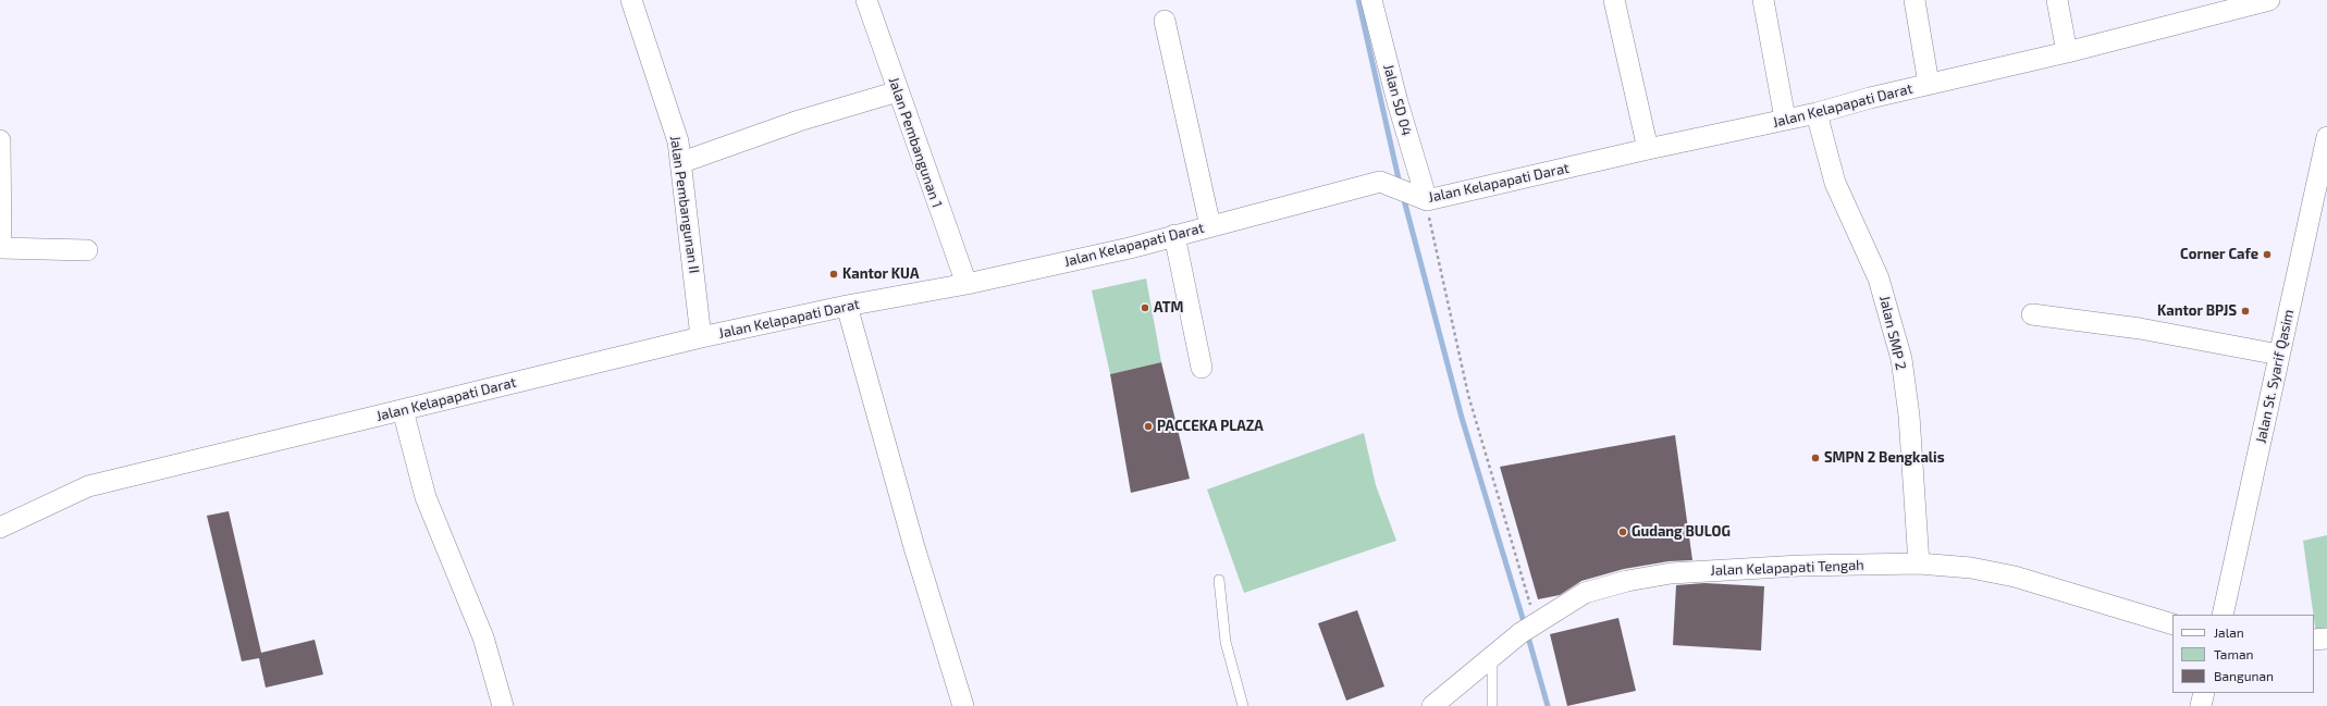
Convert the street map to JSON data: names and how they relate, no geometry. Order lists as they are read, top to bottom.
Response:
{
  "streets": {
    "street": [
      "Jalan SD 04",
      "Jalan Kelapapati Darat",
      "Jalan Pembangunan 1",
      "Jalan Pembangunan II",
      "Jalan SMP 2",
      "Jalan St. Syarif Qasim",
      "Jalan Kelapapati Tengah"
    ]
  },
  "crossings": [
    ["Jalan SD 04", "Jalan Kelapapati Darat"],
    ["Jalan Kelapapati Darat", "Jalan Pembangunan 1"],
    ["Jalan Kelapapati Darat", "Jalan Pembangunan II"],
    ["Jalan Kelapapati Darat", "Jalan SMP 2"],
    ["Jalan SMP 2", "Jalan Kelapapati Tengah"]
  ],
  "places": [
    "Corner Cafe",
    "Kantor KUA",
    "ATM",
    "Kantor BPJS",
    "PACCEKA PLAZA",
    "SMPN 2 Bengkalis",
    "Gudang BULOG"
  ],
  "legend": ["Jalan", "Taman", "Bangunan"]
}
